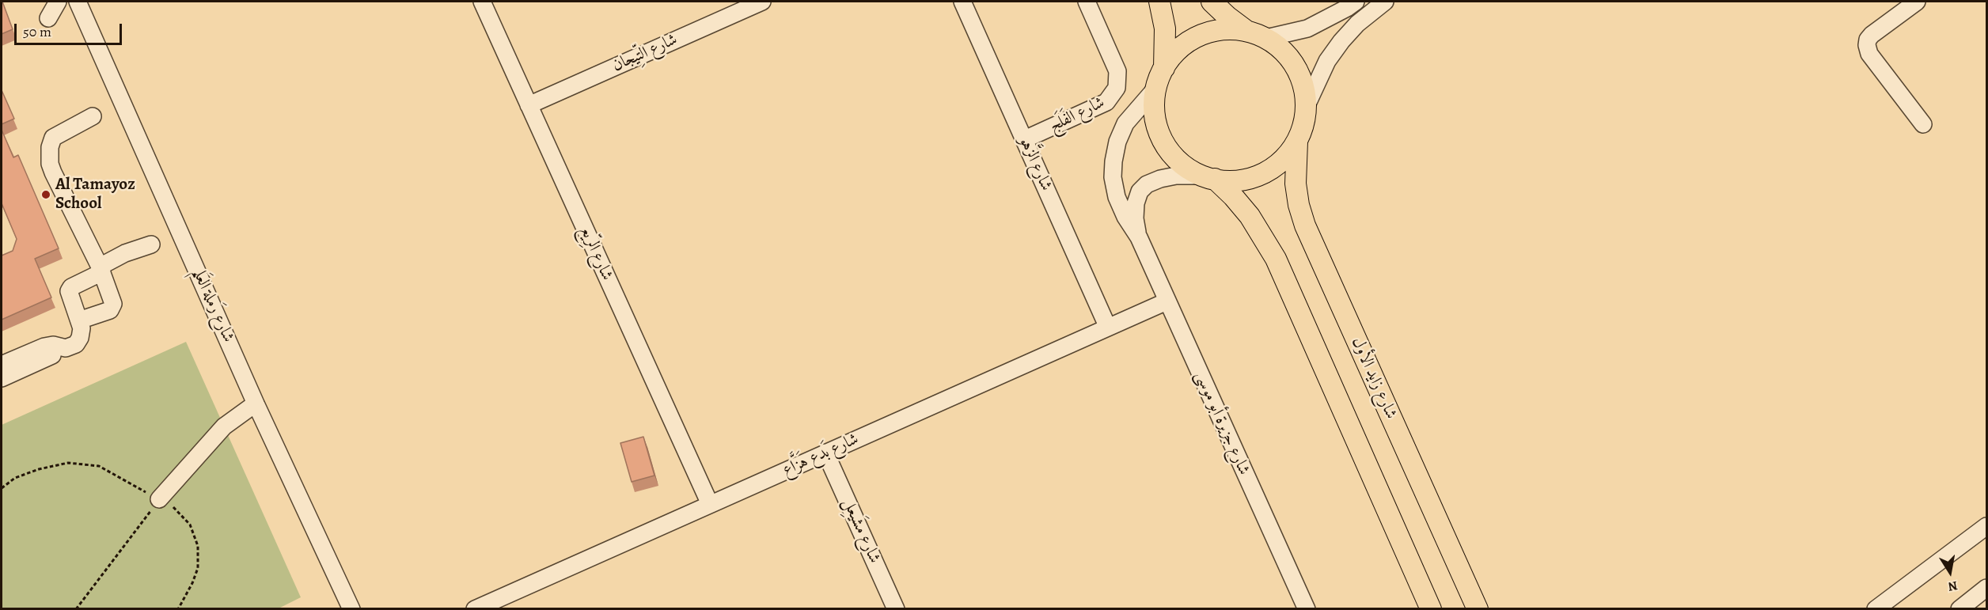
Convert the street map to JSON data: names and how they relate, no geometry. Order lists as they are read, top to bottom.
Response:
{
  "streets": {
    "main road": ["شارع زايد الأول"],
    "street": [
      "شارع التِّيجان",
      "شارع الفَلَج",
      "شارع الزَّهو",
      "شارع الرِّيع",
      "شارع رَملة العَلم",
      "شارع جزيرة أبو موسى",
      "شارع بَدع هَزَّاع",
      "شارع مشَيعِل"
    ]
  },
  "crossings": [
    ["شارع التِّيجان", "شارع الرِّيع"],
    ["شارع الفَلَج", "شارع الزَّهو"],
    ["شارع الزَّهو", "شارع بَدع هَزَّاع"],
    ["شارع الرِّيع", "شارع بَدع هَزَّاع"],
    ["شارع زايد الأول", "شارع جزيرة أبو موسى"],
    ["شارع جزيرة أبو موسى", "شارع بَدع هَزَّاع"],
    ["شارع بَدع هَزَّاع", "شارع مشَيعِل"]
  ],
  "places": ["Al Tamayoz School"],
  "scale_bar": "50 m",
  "north": "bottom"
}
